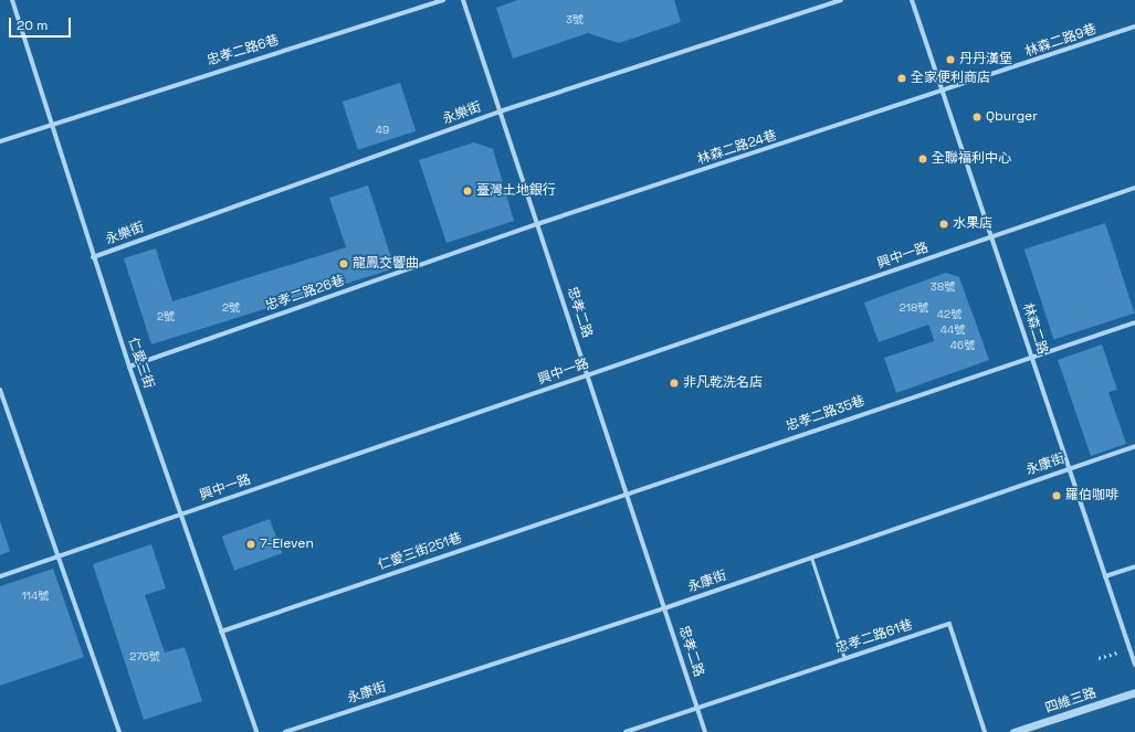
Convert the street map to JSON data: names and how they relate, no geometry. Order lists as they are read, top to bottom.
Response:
{
  "streets": {
    "street": [
      "林森二路9巷",
      "忠孝二路6巷",
      "永樂街",
      "林森二路24巷",
      "興中一路",
      "忠孝二路26巷",
      "忠孝二路",
      "林森二路",
      "仁愛三街",
      "忠孝二路35巷",
      "永康街",
      "仁愛三街251巷",
      "忠孝二路61巷",
      "四維三路"
    ]
  },
  "crossings": [
    ["林森二路9巷", "林森二路24巷"],
    ["林森二路9巷", "林森二路"],
    ["忠孝二路6巷", "仁愛三街"],
    ["永樂街", "忠孝二路"],
    ["永樂街", "仁愛三街"],
    ["林森二路24巷", "忠孝二路26巷"],
    ["林森二路24巷", "忠孝二路"],
    ["林森二路24巷", "林森二路"],
    ["興中一路", "忠孝二路"],
    ["興中一路", "林森二路"],
    ["興中一路", "仁愛三街"],
    ["忠孝二路26巷", "忠孝二路"],
    ["忠孝二路26巷", "仁愛三街"],
    ["忠孝二路", "忠孝二路35巷"],
    ["忠孝二路", "永康街"],
    ["忠孝二路", "仁愛三街251巷"],
    ["忠孝二路", "忠孝二路61巷"],
    ["林森二路", "忠孝二路35巷"],
    ["林森二路", "永康街"],
    ["仁愛三街", "仁愛三街251巷"],
    ["忠孝二路35巷", "仁愛三街251巷"]
  ],
  "places": [
    "丹丹漢堡",
    "全家便利商店",
    "Qburger",
    "全聯福利中心",
    "臺灣土地銀行",
    "水果店",
    "龍鳳交響曲",
    "非凡乾洗名店",
    "羅伯咖啡",
    "7-Eleven"
  ],
  "house_numbers": [
    "3號",
    "49",
    "38號",
    "2號",
    "218號",
    "42號",
    "2號",
    "44號",
    "46號",
    "114號",
    "276號"
  ],
  "scale_bar": "20 m"
}
